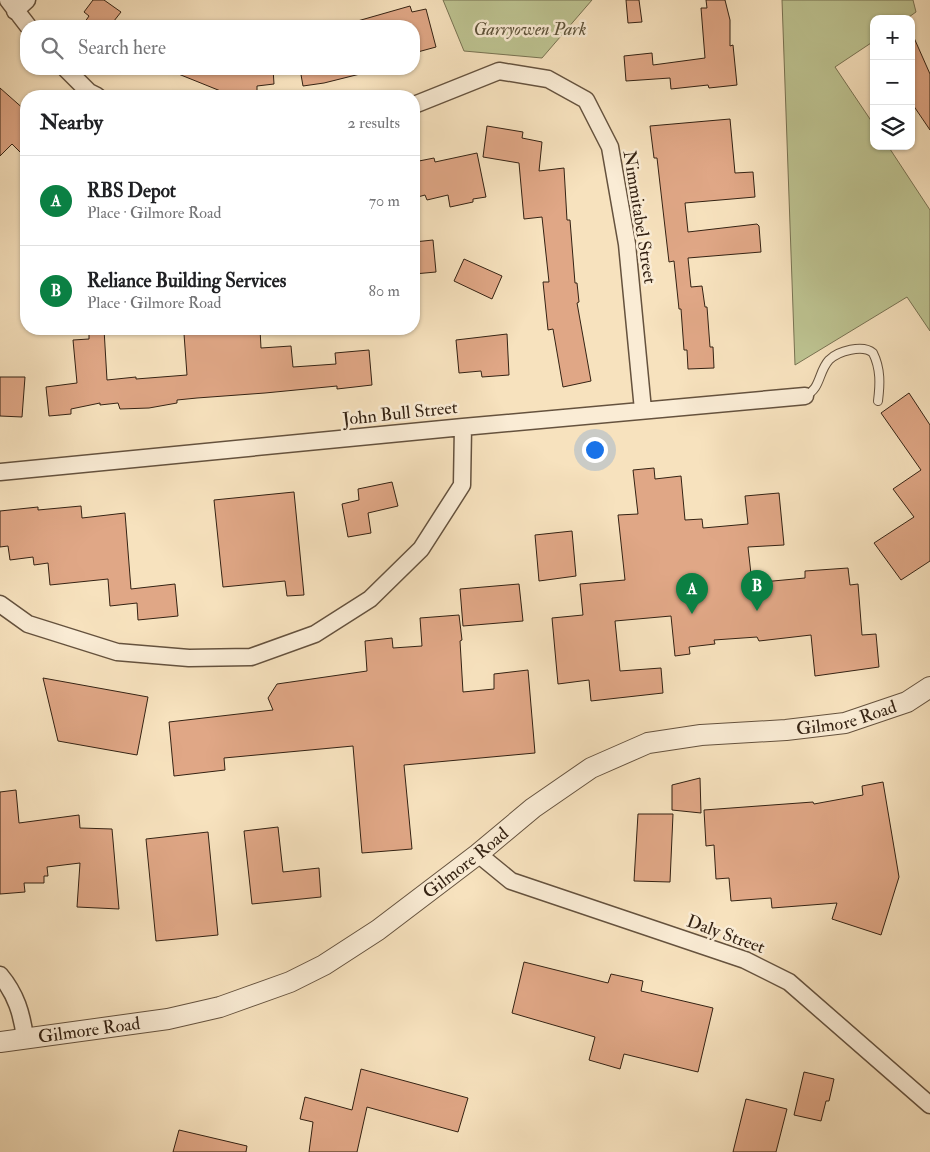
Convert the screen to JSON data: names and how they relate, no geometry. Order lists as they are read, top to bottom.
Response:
{
  "streets": {
    "street": [
      "Nimmitabel Street",
      "John Bull Street",
      "Gilmore Road",
      "Daly Street"
    ]
  },
  "crossings": [
    ["Nimmitabel Street", "John Bull Street"],
    ["Gilmore Road", "Daly Street"]
  ],
  "parks": ["Garryowen Park"],
  "page": {
    "map_buttons": ["+", "−"],
    "search": "Search here",
    "heading": ["Nearby", "2 results"],
    "list": [
      {
        "mark": "A",
        "name": "RBS Depot",
        "note": "Place · Gilmore Road",
        "value": "70 m"
      },
      {
        "mark": "B",
        "name": "Reliance Building Services",
        "note": "Place · Gilmore Road",
        "value": "80 m"
      }
    ],
    "pins": ["B", "A"]
  }
}
